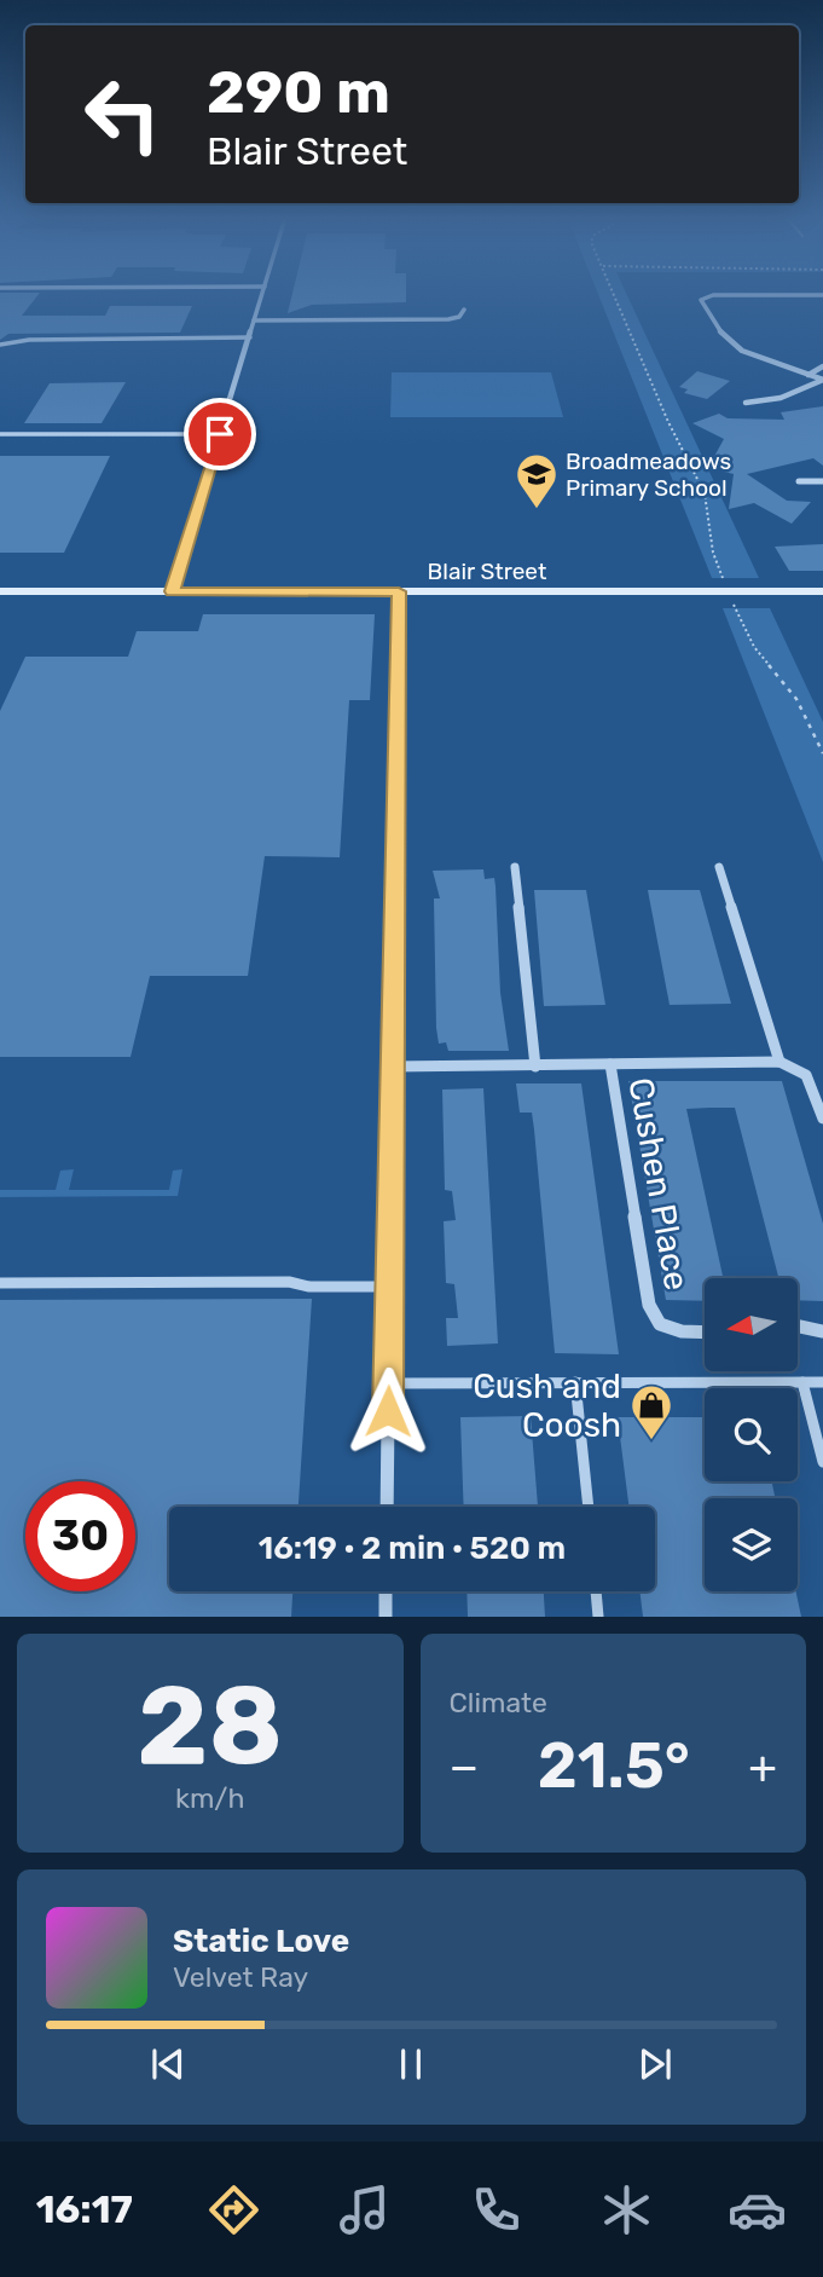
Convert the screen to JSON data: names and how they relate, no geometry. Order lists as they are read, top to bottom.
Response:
{
  "streets": {
    "street": ["Blair Street", "Cushen Place"]
  },
  "places": {
    "school or university": ["Broadmeadows Primary School"],
    "shop": ["Cush and Coosh"]
  },
  "north": "left",
  "page": {
    "turn": ["290 m", "Blair Street"],
    "limit": "30",
    "trip": "16:19 · 2 min · 520 m",
    "tile": [
      ["28", "km/h"],
      "Climate"
    ],
    "heat": ["−", "21.5°", "+"],
    "song": ["Static Love", "Velvet Ray"],
    "tabs": "16:17"
  }
}
